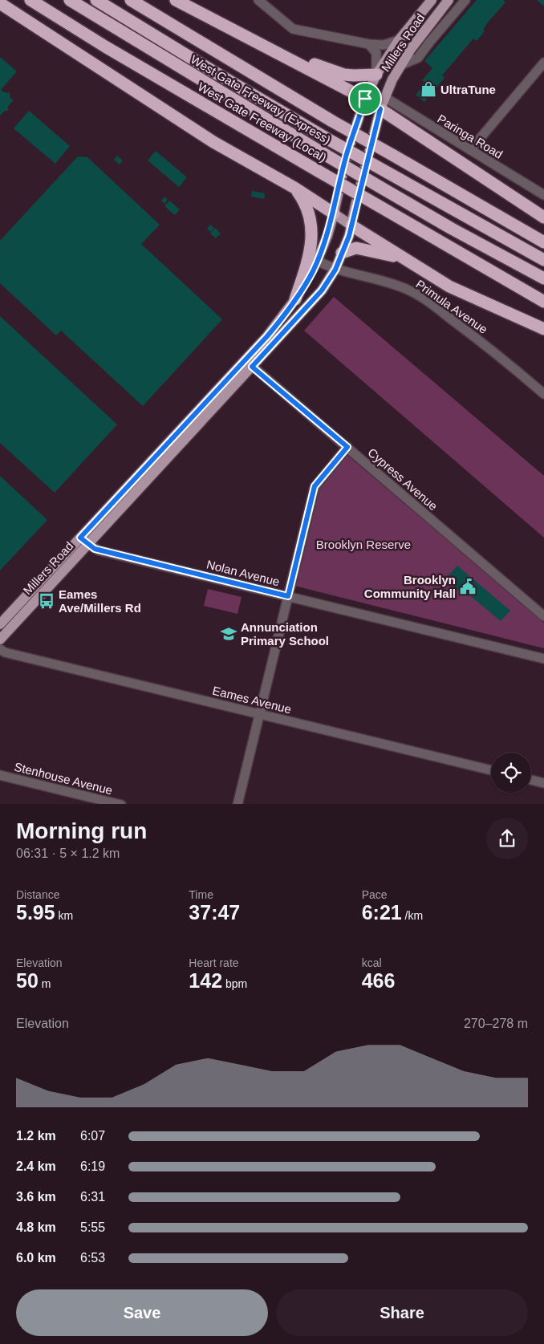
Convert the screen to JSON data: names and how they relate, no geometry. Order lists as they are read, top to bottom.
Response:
{
  "streets": {
    "highway": ["West Gate Freeway (Express)", "West Gate Freeway (Local)"],
    "main road": ["Millers Road"],
    "street": [
      "Paringa Road",
      "Primula Avenue",
      "Cypress Avenue",
      "Nolan Avenue",
      "Eames Avenue",
      "Stenhouse Avenue"
    ]
  },
  "crossings": [
    ["Millers Road", "Paringa Road"],
    ["Millers Road", "Primula Avenue"],
    ["Millers Road", "Cypress Avenue"],
    ["Millers Road", "Nolan Avenue"]
  ],
  "parks": ["Brooklyn Reserve"],
  "places": {
    "shop": ["UltraTune"],
    "public building": ["Brooklyn Community Hall"],
    "bus stop": ["Eames Ave/Millers Rd"],
    "school or university": ["Annunciation Primary School"]
  },
  "page": {
    "heading": ["Morning run", "06:31 · 5 × 1.2 km"],
    "stats": [
      ["Distance", "5.95 km"],
      ["Time", "37:47"],
      ["Pace", "6:21 /km"],
      ["Elevation", "50 m"],
      ["Heart rate", "142 bpm"],
      ["kcal", "466"]
    ],
    "chart": ["Elevation", "270–278 m"],
    "list": [
      {
        "name": "1.2 km",
        "note": "6:07"
      },
      {
        "name": "2.4 km",
        "note": "6:19"
      },
      {
        "name": "3.6 km",
        "note": "6:31"
      },
      {
        "name": "4.8 km",
        "note": "5:55"
      },
      {
        "name": "6.0 km",
        "note": "6:53"
      }
    ],
    "buttons": ["Save", "Share"]
  }
}
